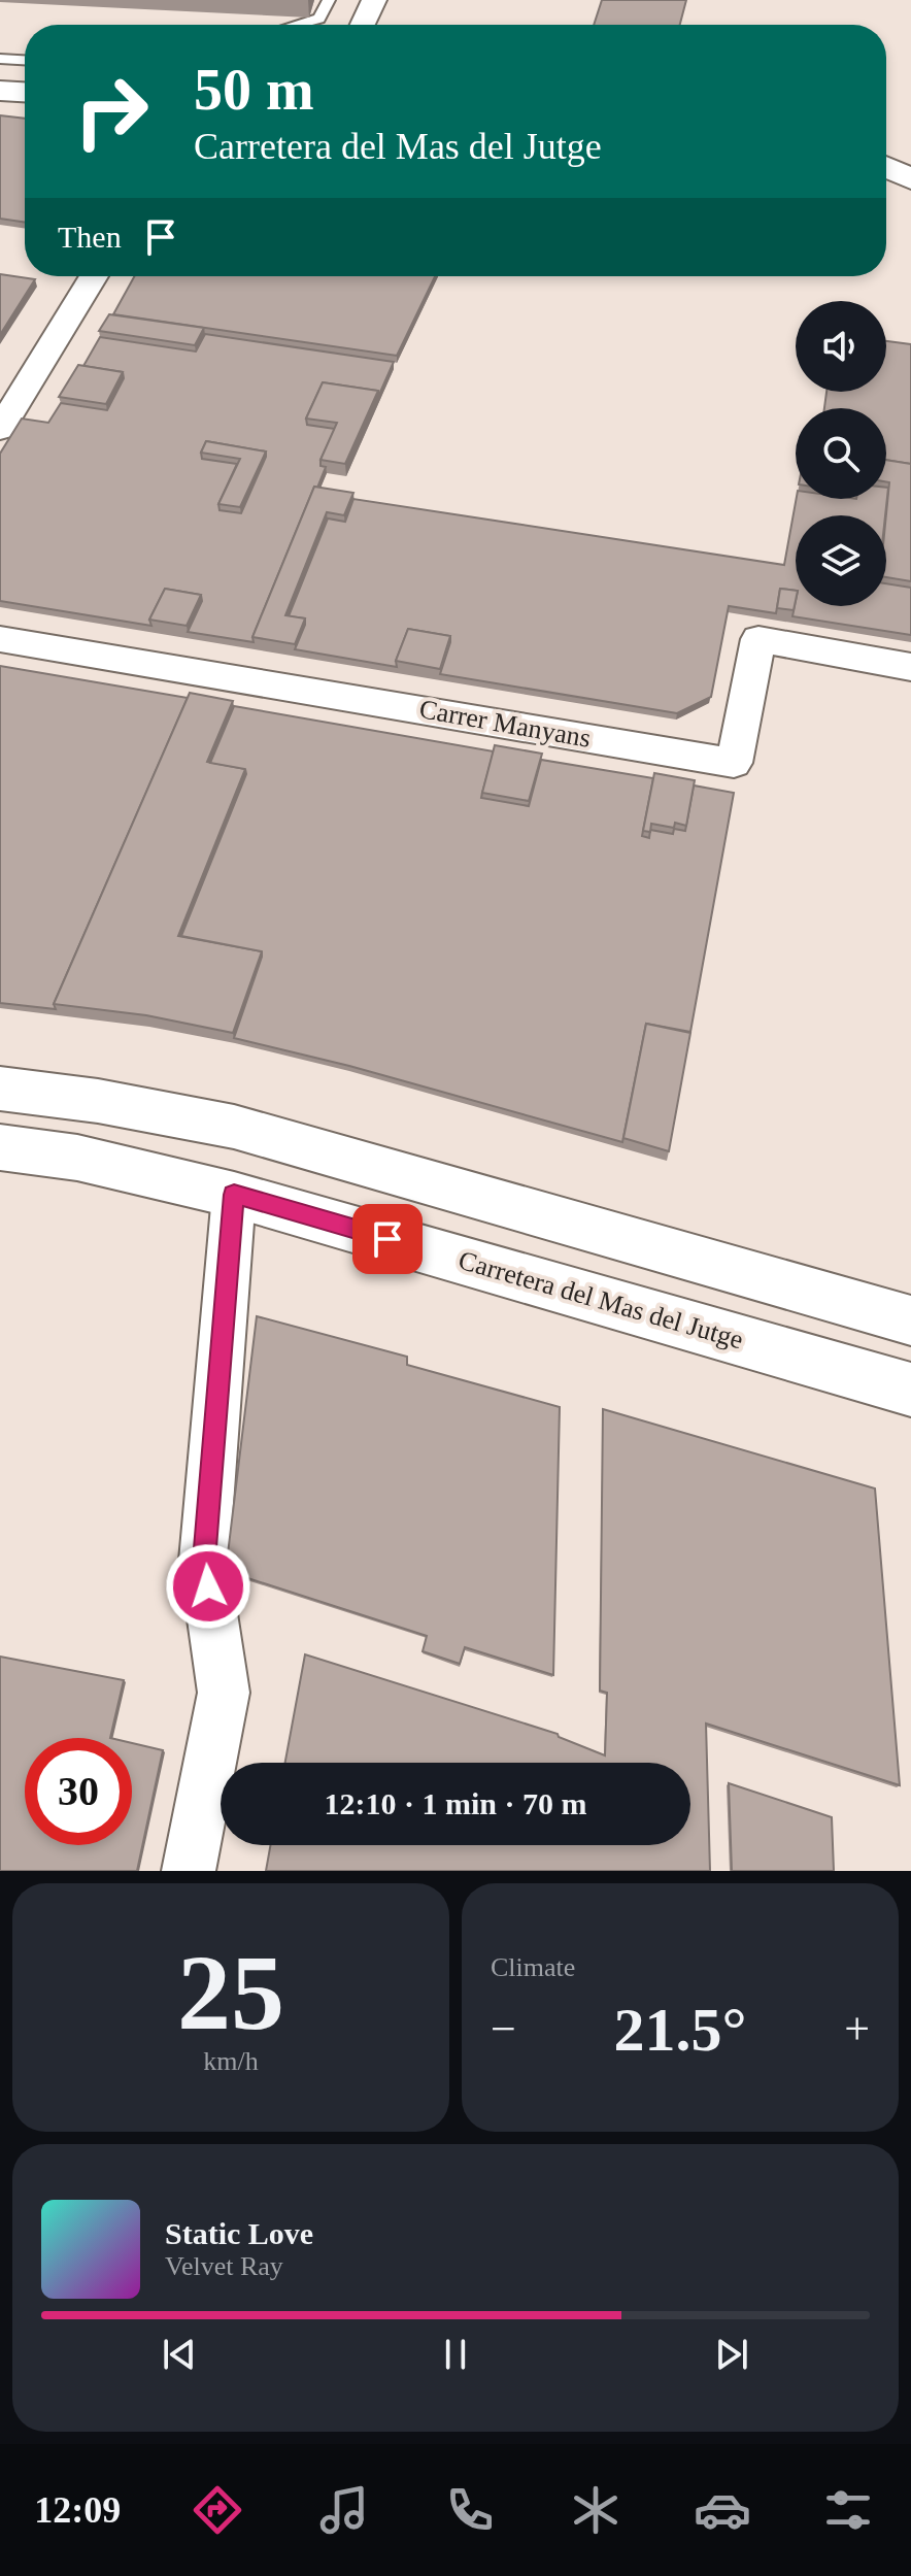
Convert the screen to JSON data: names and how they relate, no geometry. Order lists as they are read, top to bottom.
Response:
{
  "streets": {
    "street": ["Carrer Manyans", "Carretera del Mas del Jutge"]
  },
  "page": {
    "turn": ["50 m", "Carretera del Mas del Jutge"],
    "then": "Then",
    "limit": "30",
    "trip": "12:10 · 1 min · 70 m",
    "tile": [
      ["25", "km/h"],
      "Climate"
    ],
    "heat": ["−", "21.5°", "+"],
    "song": ["Static Love", "Velvet Ray"],
    "tabs": "12:09"
  }
}
